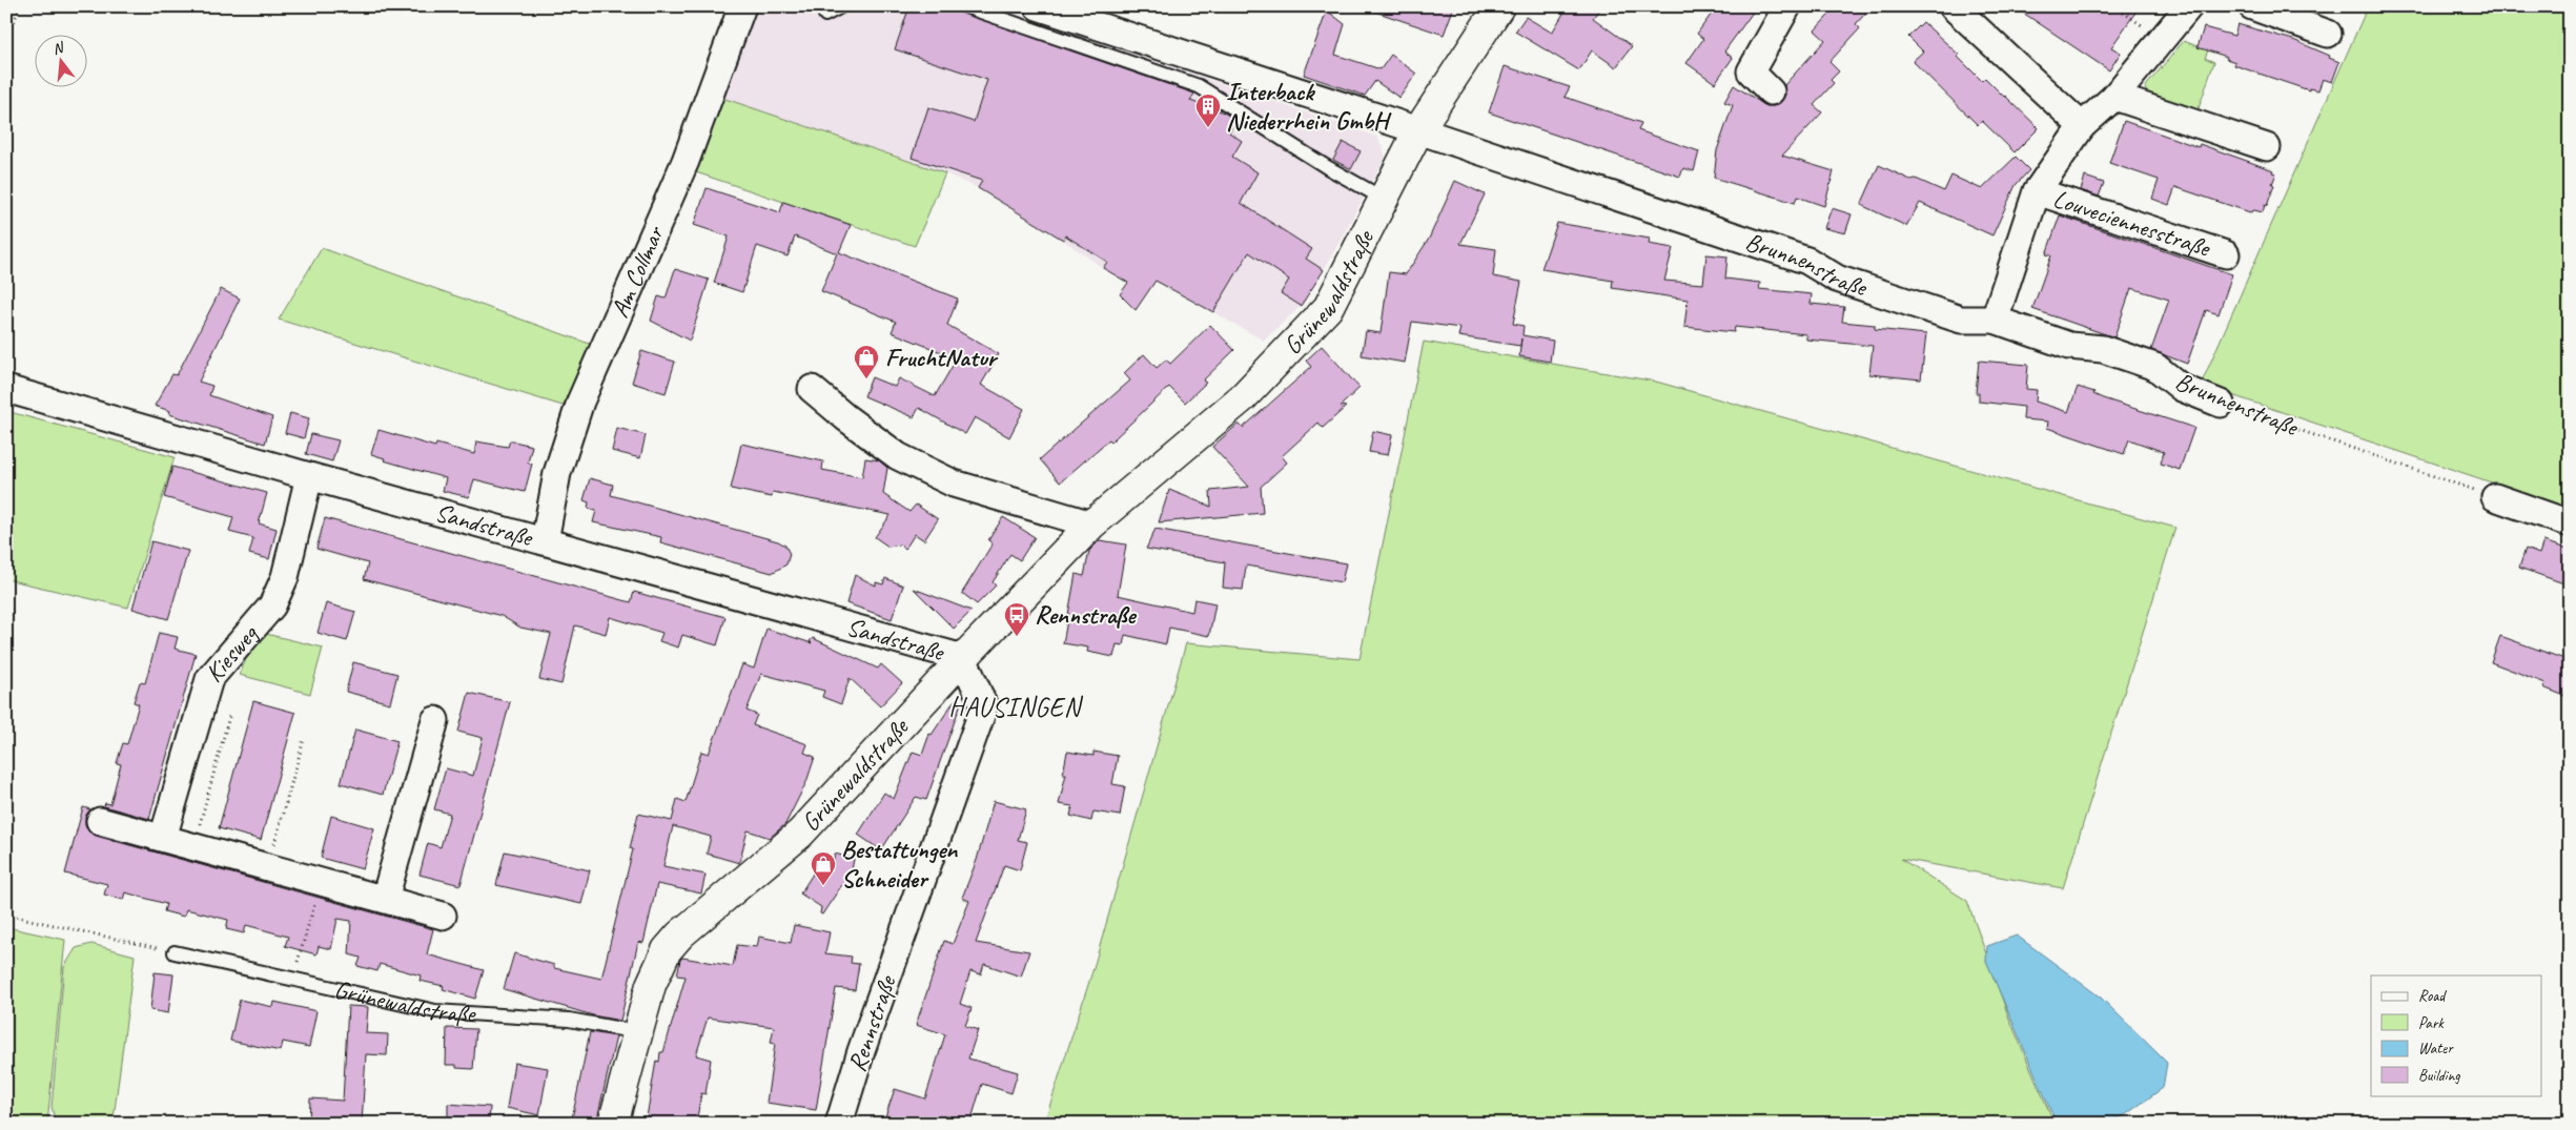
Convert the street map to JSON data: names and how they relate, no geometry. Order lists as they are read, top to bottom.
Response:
{
  "streets": {
    "street": [
      "Louveciennesstraße",
      "Brunnenstraße",
      "Am Collmar",
      "Grünewaldstraße",
      "Sandstraße",
      "Kiesweg",
      "Rennstraße"
    ]
  },
  "crossings": [
    ["Louveciennesstraße", "Brunnenstraße"],
    ["Brunnenstraße", "Grünewaldstraße"],
    ["Am Collmar", "Sandstraße"],
    ["Grünewaldstraße", "Sandstraße"],
    ["Grünewaldstraße", "Rennstraße"],
    ["Sandstraße", "Kiesweg"],
    ["Sandstraße", "Rennstraße"]
  ],
  "districts": ["HAUSINGEN"],
  "places": {
    "building": ["Interback Niederrhein GmbH"],
    "shop": ["FruchtNatur", "Bestattungen Schneider"],
    "bus stop": ["Rennstraße"]
  },
  "legend": [
    "Road",
    "Park",
    "Water",
    "Building"
  ],
  "north": "top"
}
